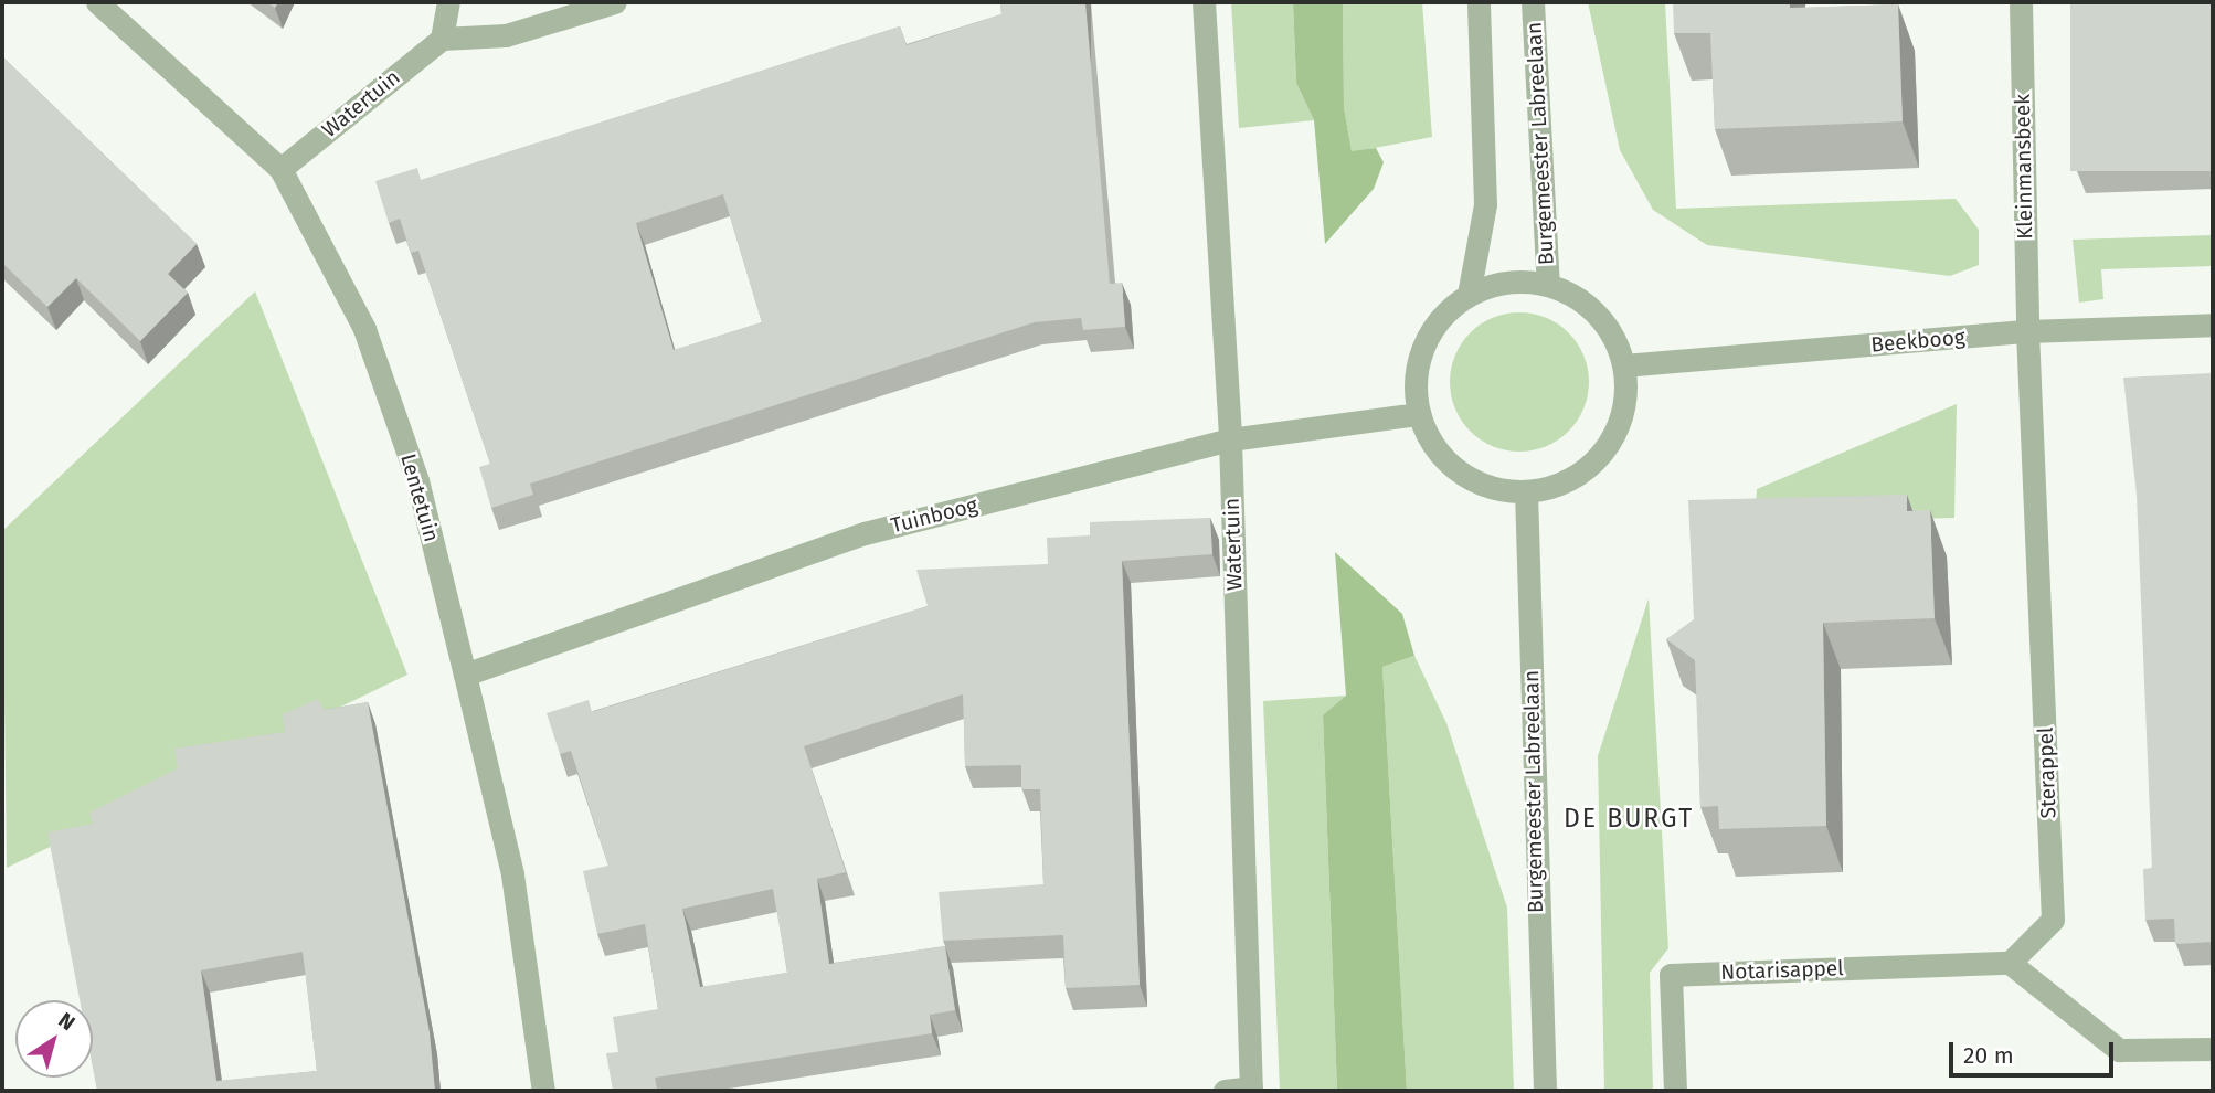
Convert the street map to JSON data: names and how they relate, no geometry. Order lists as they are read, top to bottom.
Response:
{
  "streets": {
    "street": [
      "Watertuin",
      "Burgemeester Labreelaan",
      "Kleinmansbeek",
      "Beekboog",
      "Lentetuin",
      "Tuinboog",
      "Sterappel",
      "Notarisappel"
    ]
  },
  "crossings": [
    ["Watertuin", "Lentetuin"],
    ["Watertuin", "Tuinboog"],
    ["Burgemeester Labreelaan", "Beekboog"],
    ["Burgemeester Labreelaan", "Tuinboog"],
    ["Kleinmansbeek", "Beekboog"],
    ["Kleinmansbeek", "Sterappel"],
    ["Beekboog", "Tuinboog"],
    ["Beekboog", "Sterappel"],
    ["Lentetuin", "Tuinboog"],
    ["Sterappel", "Notarisappel"]
  ],
  "districts": ["DE BURGT"],
  "scale_bar": "20 m",
  "north": "top right"
}
